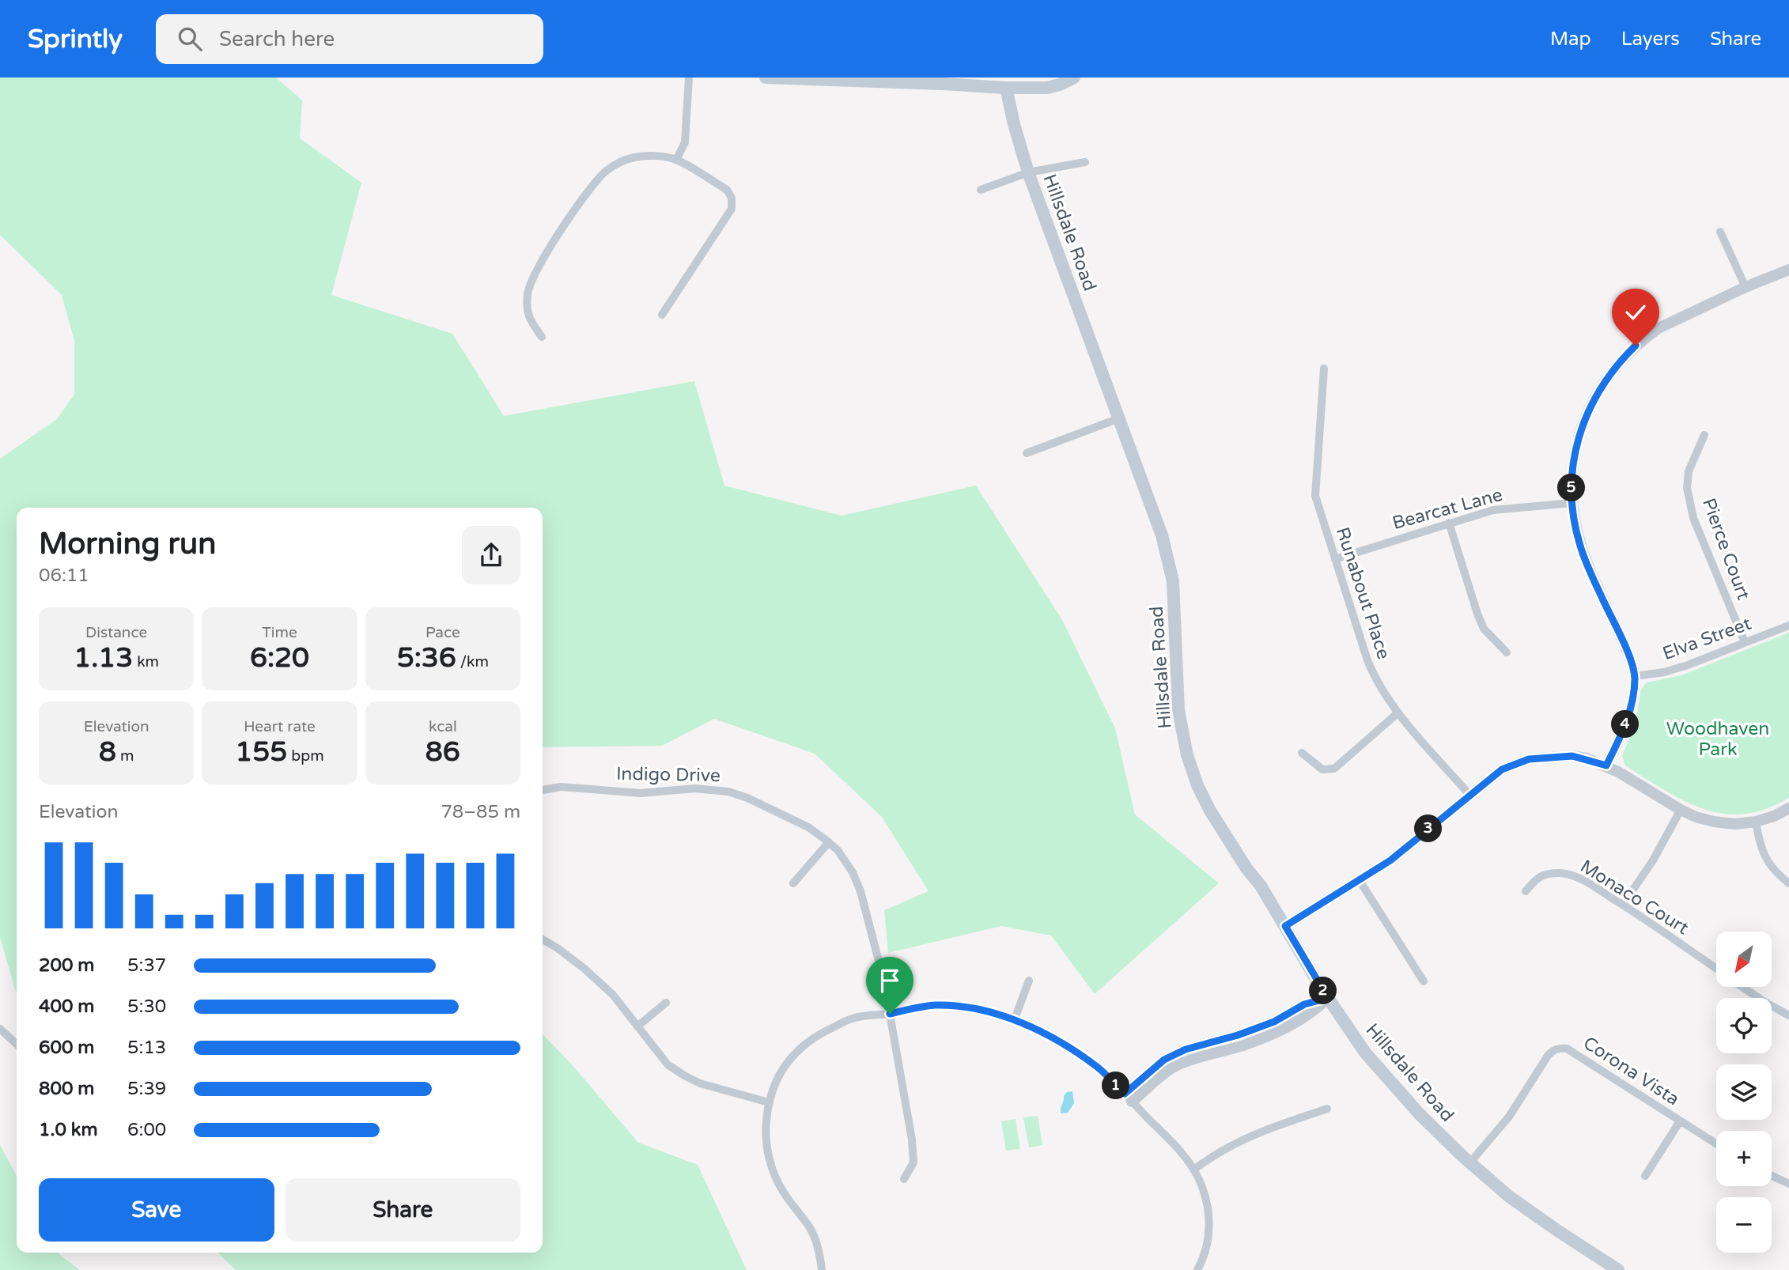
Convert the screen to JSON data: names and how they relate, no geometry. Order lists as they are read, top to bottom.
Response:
{
  "streets": {
    "main road": ["Hillsdale Road"],
    "street": [
      "Bearcat Lane",
      "Pierce Court",
      "Runabout Place",
      "Elva Street",
      "Indigo Drive",
      "Monaco Court",
      "Corona Vista"
    ]
  },
  "crossings": [
    ["Hillsdale Road", "Corona Vista"],
    ["Bearcat Lane", "Runabout Place"],
    ["Pierce Court", "Elva Street"]
  ],
  "parks": ["Woodhaven Park"],
  "north": "bottom left",
  "page": {
    "header": "Sprintly",
    "search": "Search here",
    "nav": ["Map", "Layers", "Share"],
    "pins": [
      "5",
      "4",
      "3",
      "2",
      "1"
    ],
    "heading": ["Morning run", "06:11"],
    "stats": [
      ["Distance", "1.13 km"],
      ["Time", "6:20"],
      ["Pace", "5:36 /km"],
      ["Elevation", "8 m"],
      ["Heart rate", "155 bpm"],
      ["kcal", "86"]
    ],
    "chart": ["Elevation", "78–85 m"],
    "map_buttons": ["+", "−"],
    "list": [
      {
        "name": "200 m",
        "note": "5:37"
      },
      {
        "name": "400 m",
        "note": "5:30"
      },
      {
        "name": "600 m",
        "note": "5:13"
      },
      {
        "name": "800 m",
        "note": "5:39"
      },
      {
        "name": "1.0 km",
        "note": "6:00"
      }
    ],
    "buttons": ["Save", "Share"]
  }
}
